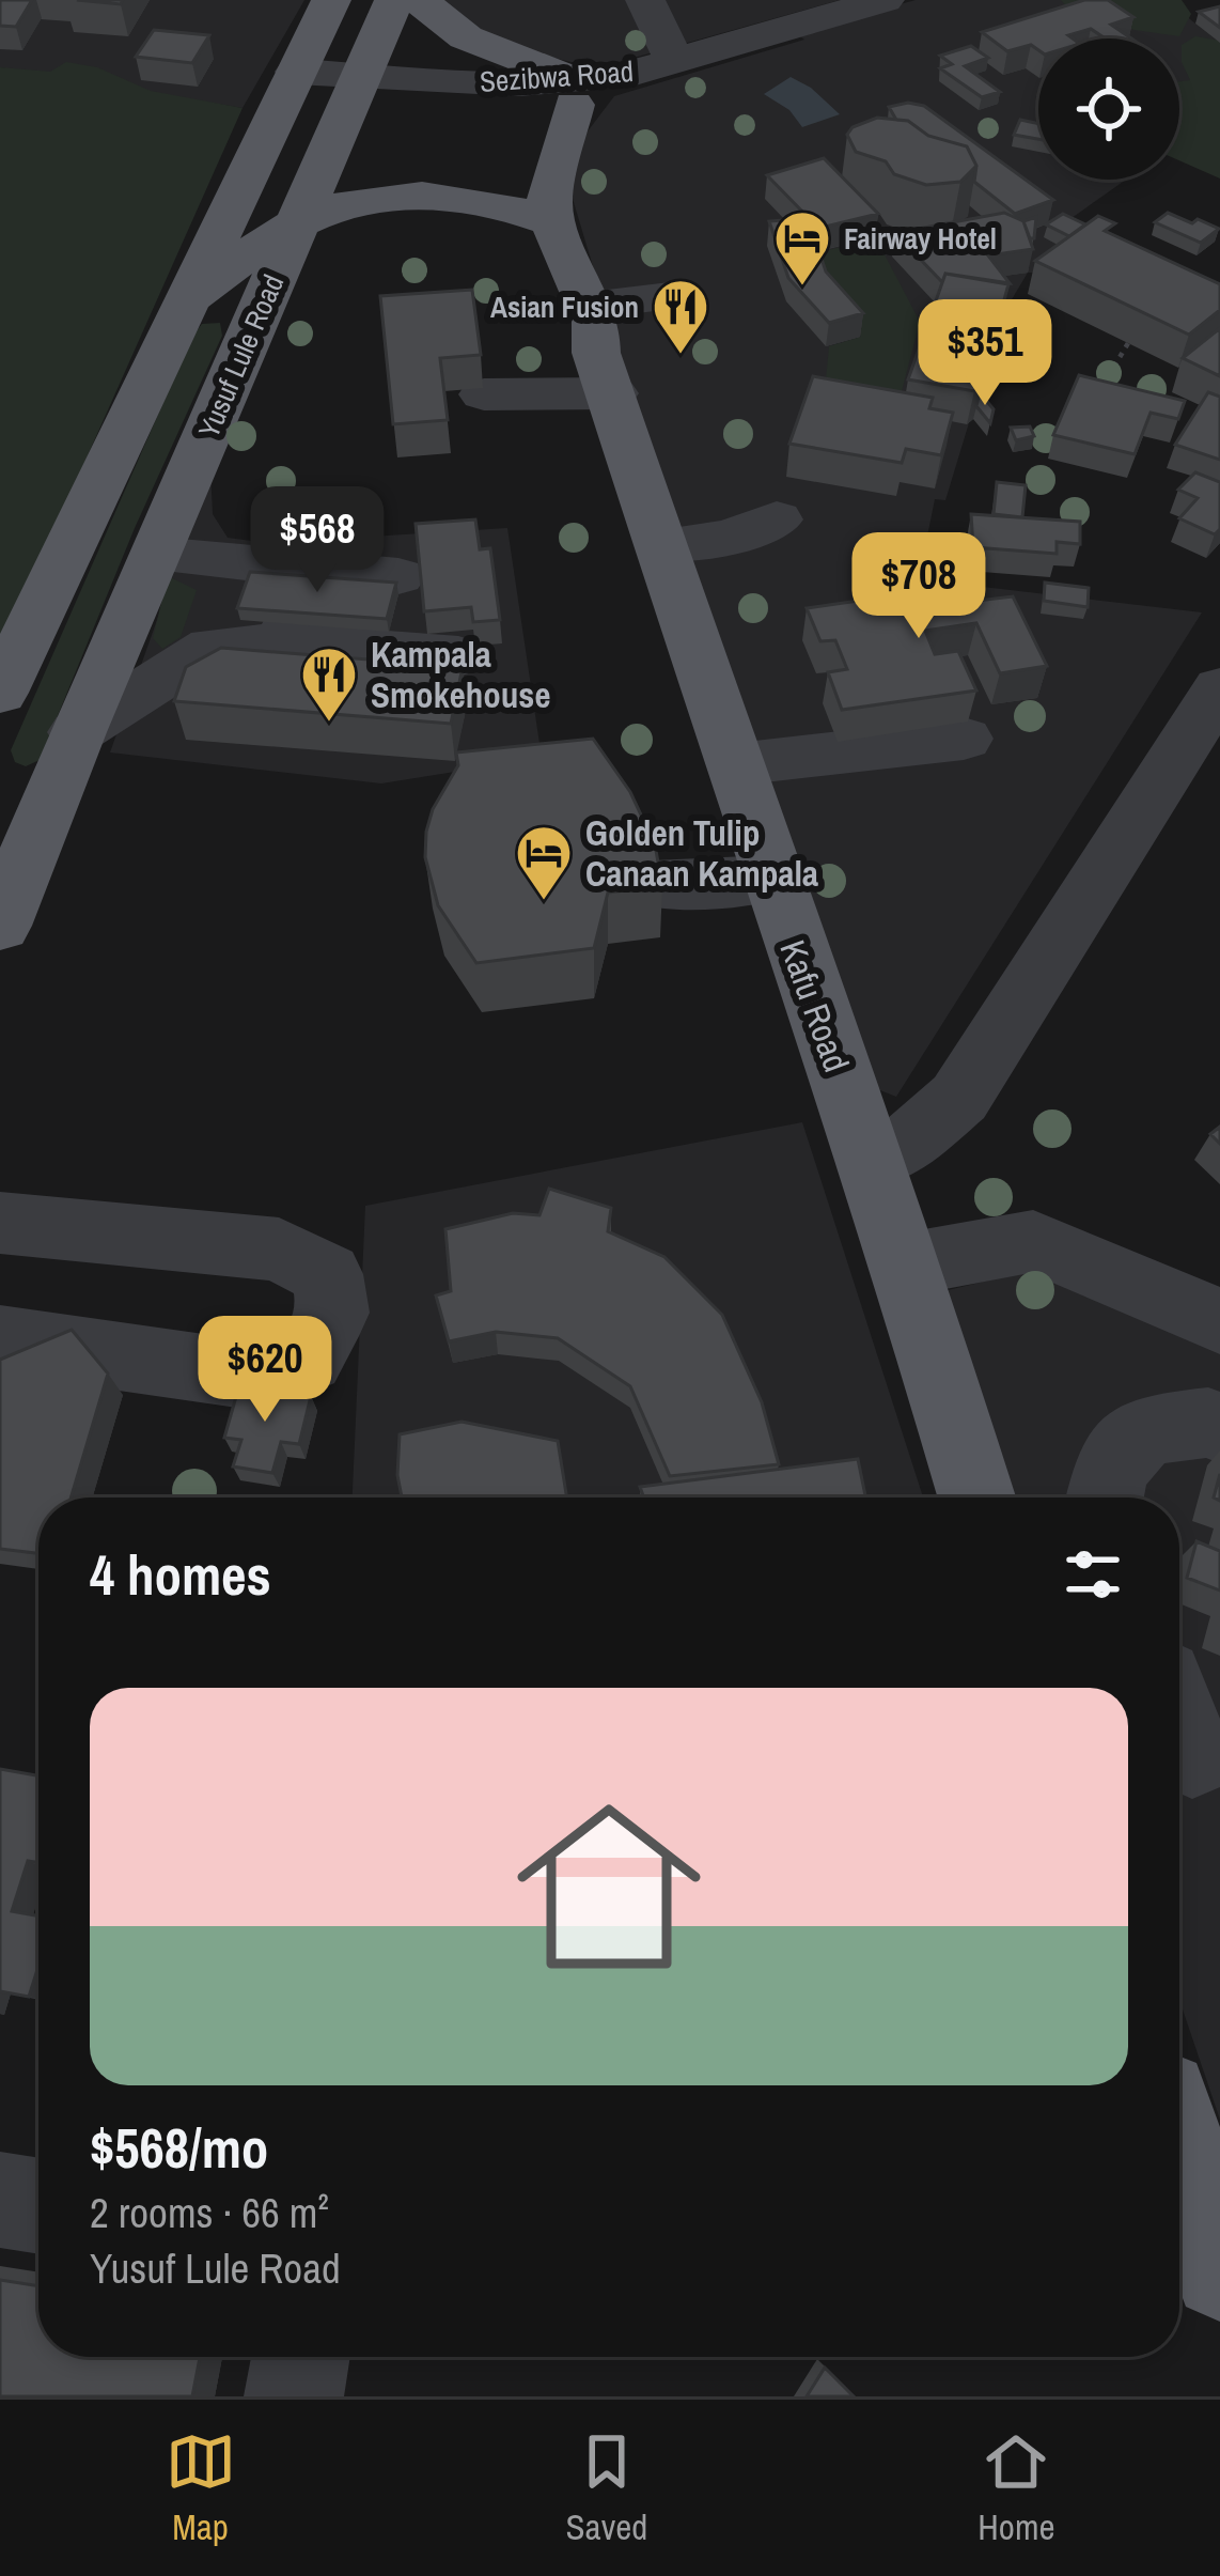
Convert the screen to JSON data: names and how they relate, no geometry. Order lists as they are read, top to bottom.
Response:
{
  "streets": {
    "main road": ["Yusuf Lule Road", "Kafu Road"],
    "street": ["Sezibwa Road"]
  },
  "crossings": [
    ["Yusuf Lule Road", "Kafu Road"]
  ],
  "places": {
    "hotel": ["Fairway Hotel", "Golden Tulip Canaan Kampala"],
    "restaurant": ["Asian Fusion", "Kampala Smokehouse"]
  },
  "page": {
    "price": [
      "$351",
      "$568",
      "$708",
      "$620"
    ],
    "heading": "4 homes",
    "list": [
      {
        "name": "$568/mo",
        "note": "2 rooms · 66 m² · Yusuf Lule Road"
      }
    ],
    "tabs": ["Map", "Saved", "Home"]
  }
}
